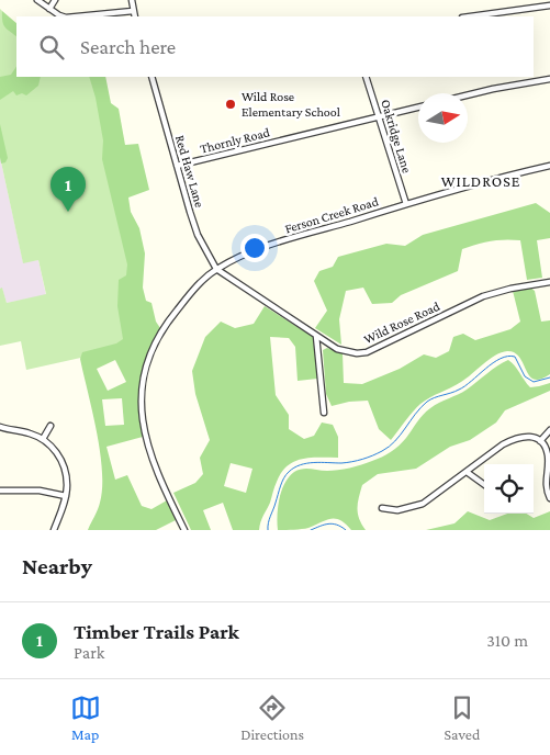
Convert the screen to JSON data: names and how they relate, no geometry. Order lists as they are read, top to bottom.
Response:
{
  "streets": {
    "street": [
      "Oakridge Lane",
      "Thornly Road",
      "Red Haw Lane",
      "Ferson Creek Road",
      "Wild Rose Road"
    ]
  },
  "crossings": [
    ["Oakridge Lane", "Thornly Road"],
    ["Oakridge Lane", "Ferson Creek Road"],
    ["Thornly Road", "Red Haw Lane"],
    ["Red Haw Lane", "Ferson Creek Road"],
    ["Red Haw Lane", "Wild Rose Road"],
    ["Ferson Creek Road", "Wild Rose Road"]
  ],
  "districts": ["WILDROSE"],
  "places": ["Wild Rose Elementary School"],
  "north": "right",
  "page": {
    "search": "Search here",
    "pins": "1",
    "heading": "Nearby",
    "list": [
      {
        "mark": "1",
        "name": "Timber Trails Park",
        "note": "Park",
        "value": "310 m"
      }
    ],
    "nav": ["Map", "Directions", "Saved"]
  }
}
